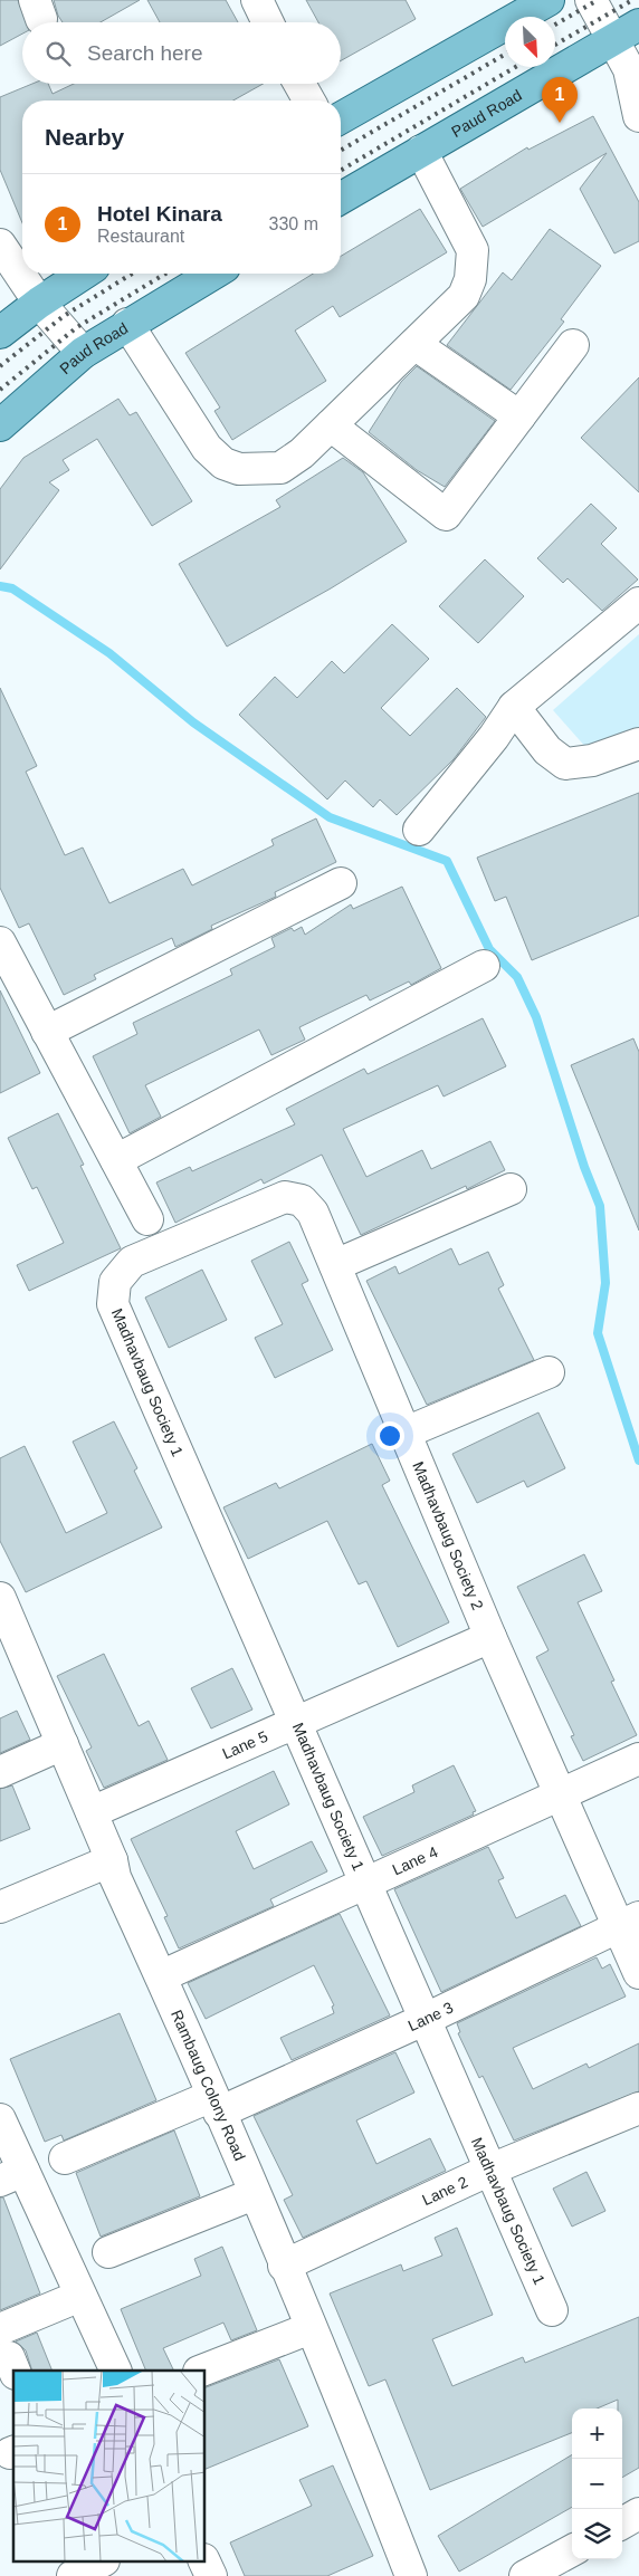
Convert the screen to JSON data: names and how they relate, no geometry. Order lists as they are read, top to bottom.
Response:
{
  "streets": {
    "main road": ["Paud Road"],
    "street": [
      "Madhavbaug Society 1",
      "Madhavbaug Society 2",
      "Lane 5",
      "Lane 4",
      "Lane 3",
      "Rambaug Colony Road",
      "Lane 2"
    ]
  },
  "crossings": [
    ["Madhavbaug Society 1", "Madhavbaug Society 2"],
    ["Madhavbaug Society 1", "Lane 5"],
    ["Madhavbaug Society 1", "Lane 4"],
    ["Madhavbaug Society 1", "Lane 3"],
    ["Madhavbaug Society 1", "Lane 2"],
    ["Madhavbaug Society 2", "Lane 5"],
    ["Madhavbaug Society 2", "Lane 4"],
    ["Madhavbaug Society 2", "Lane 3"],
    ["Lane 5", "Rambaug Colony Road"],
    ["Lane 4", "Rambaug Colony Road"],
    ["Lane 3", "Rambaug Colony Road"],
    ["Rambaug Colony Road", "Lane 2"]
  ],
  "north": "bottom right",
  "page": {
    "search": "Search here",
    "pins": "1",
    "heading": "Nearby",
    "list": [
      {
        "mark": "1",
        "name": "Hotel Kinara",
        "note": "Restaurant",
        "value": "330 m"
      }
    ],
    "map_buttons": ["+", "−"]
  }
}
